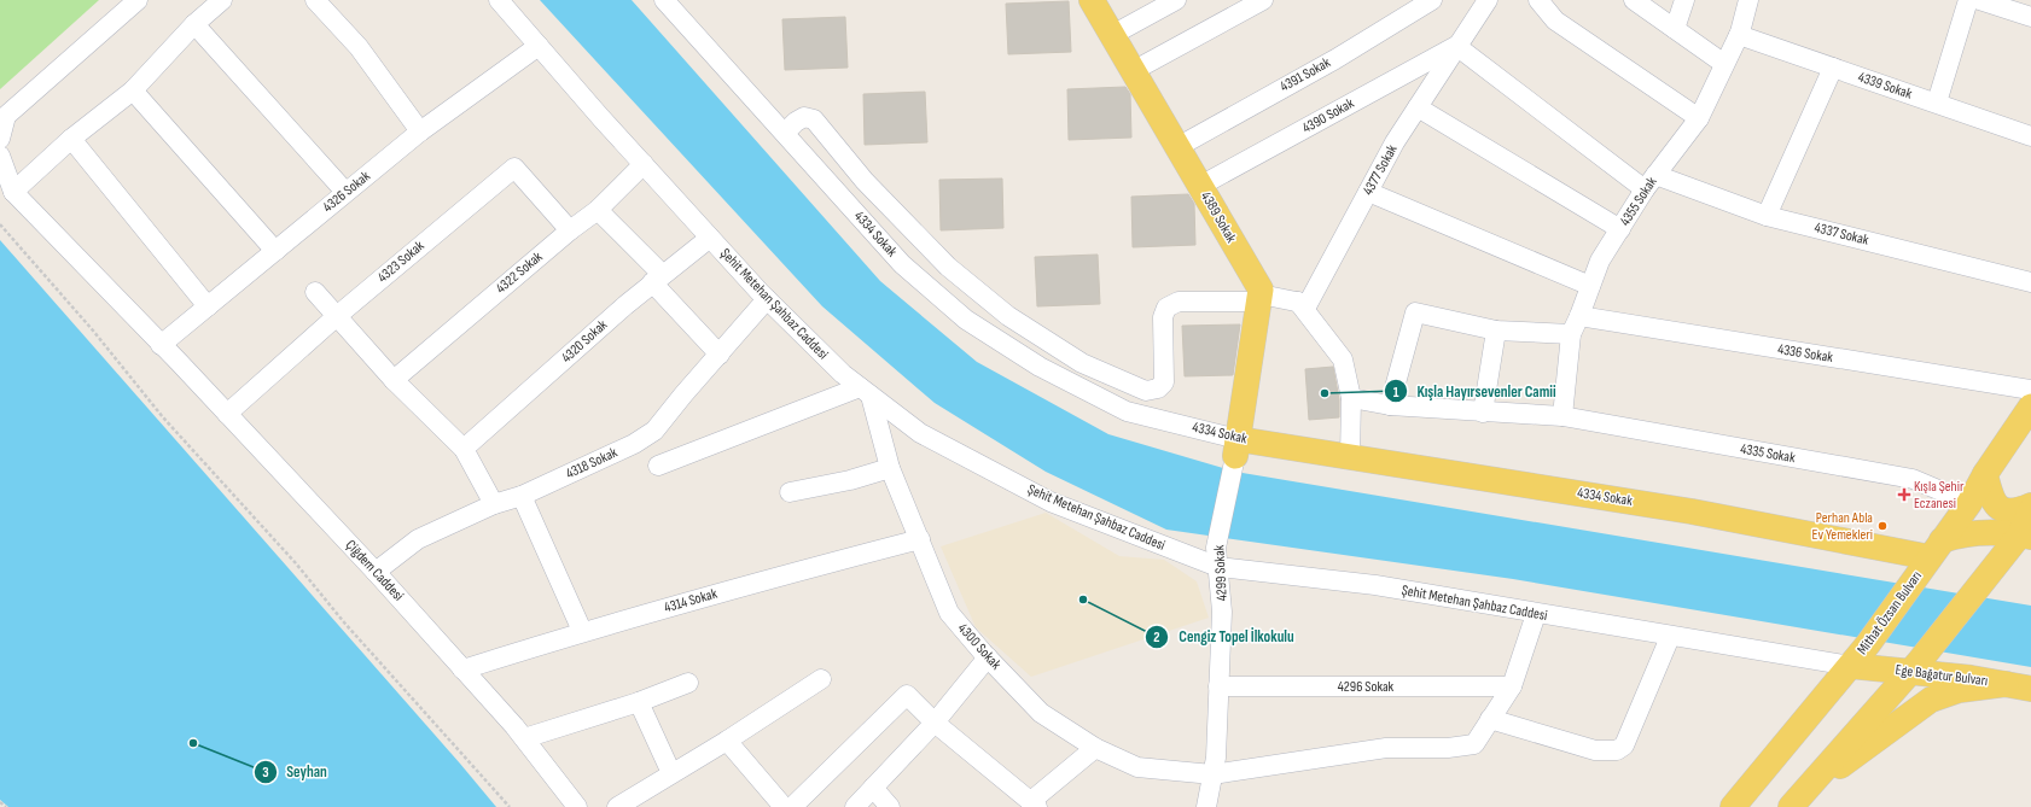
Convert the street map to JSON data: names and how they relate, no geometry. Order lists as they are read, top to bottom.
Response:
{
  "streets": {
    "main road": [
      "4389 Sokak",
      "4334 Sokak",
      "Mithat Özsan Bulvarı",
      "Ege Bağatur Bulvarı"
    ],
    "street": [
      "4391 Sokak",
      "4339 Sokak",
      "4390 Sokak",
      "4377 Sokak",
      "4326 Sokak",
      "4355 Sokak",
      "4337 Sokak",
      "4323 Sokak",
      "4322 Sokak",
      "Şehit Metehan Şahbaz Caddesi",
      "4320 Sokak",
      "4336 Sokak",
      "4335 Sokak",
      "4318 Sokak",
      "Çiğdem Caddesi",
      "4299 Sokak",
      "4314 Sokak",
      "4300 Sokak",
      "4296 Sokak"
    ]
  },
  "crossings": [
    ["4391 Sokak", "4389 Sokak"],
    ["4339 Sokak", "4355 Sokak"],
    ["4390 Sokak", "4377 Sokak"],
    ["4390 Sokak", "4389 Sokak"],
    ["4390 Sokak", "4337 Sokak"],
    ["4377 Sokak", "4337 Sokak"],
    ["4326 Sokak", "Şehit Metehan Şahbaz Caddesi"],
    ["4326 Sokak", "Çiğdem Caddesi"],
    ["4355 Sokak", "4337 Sokak"],
    ["4355 Sokak", "4336 Sokak"],
    ["4355 Sokak", "4335 Sokak"],
    ["4334 Sokak", "4299 Sokak"],
    ["4334 Sokak", "Mithat Özsan Bulvarı"],
    ["4323 Sokak", "4322 Sokak"],
    ["4323 Sokak", "Çiğdem Caddesi"],
    ["4322 Sokak", "Şehit Metehan Şahbaz Caddesi"],
    ["Şehit Metehan Şahbaz Caddesi", "4320 Sokak"],
    ["Şehit Metehan Şahbaz Caddesi", "4318 Sokak"],
    ["Şehit Metehan Şahbaz Caddesi", "4299 Sokak"],
    ["Şehit Metehan Şahbaz Caddesi", "Mithat Özsan Bulvarı"],
    ["Şehit Metehan Şahbaz Caddesi", "4300 Sokak"],
    ["Şehit Metehan Şahbaz Caddesi", "Ege Bağatur Bulvarı"],
    ["4335 Sokak", "Mithat Özsan Bulvarı"],
    ["4318 Sokak", "Çiğdem Caddesi"],
    ["Çiğdem Caddesi", "4314 Sokak"],
    ["4299 Sokak", "4300 Sokak"],
    ["4299 Sokak", "4296 Sokak"],
    ["4314 Sokak", "4300 Sokak"],
    ["Mithat Özsan Bulvarı", "Ege Bağatur Bulvarı"]
  ],
  "places": {
    "other": [
      "Kışla Hayırsevenler Camii",
      "Perhan Abla Ev Yemekleri",
      "Cengiz Topel İlkokulu",
      "Seyhan"
    ],
    "health": ["Kışla Şehir Eczanesi"]
  }
}
